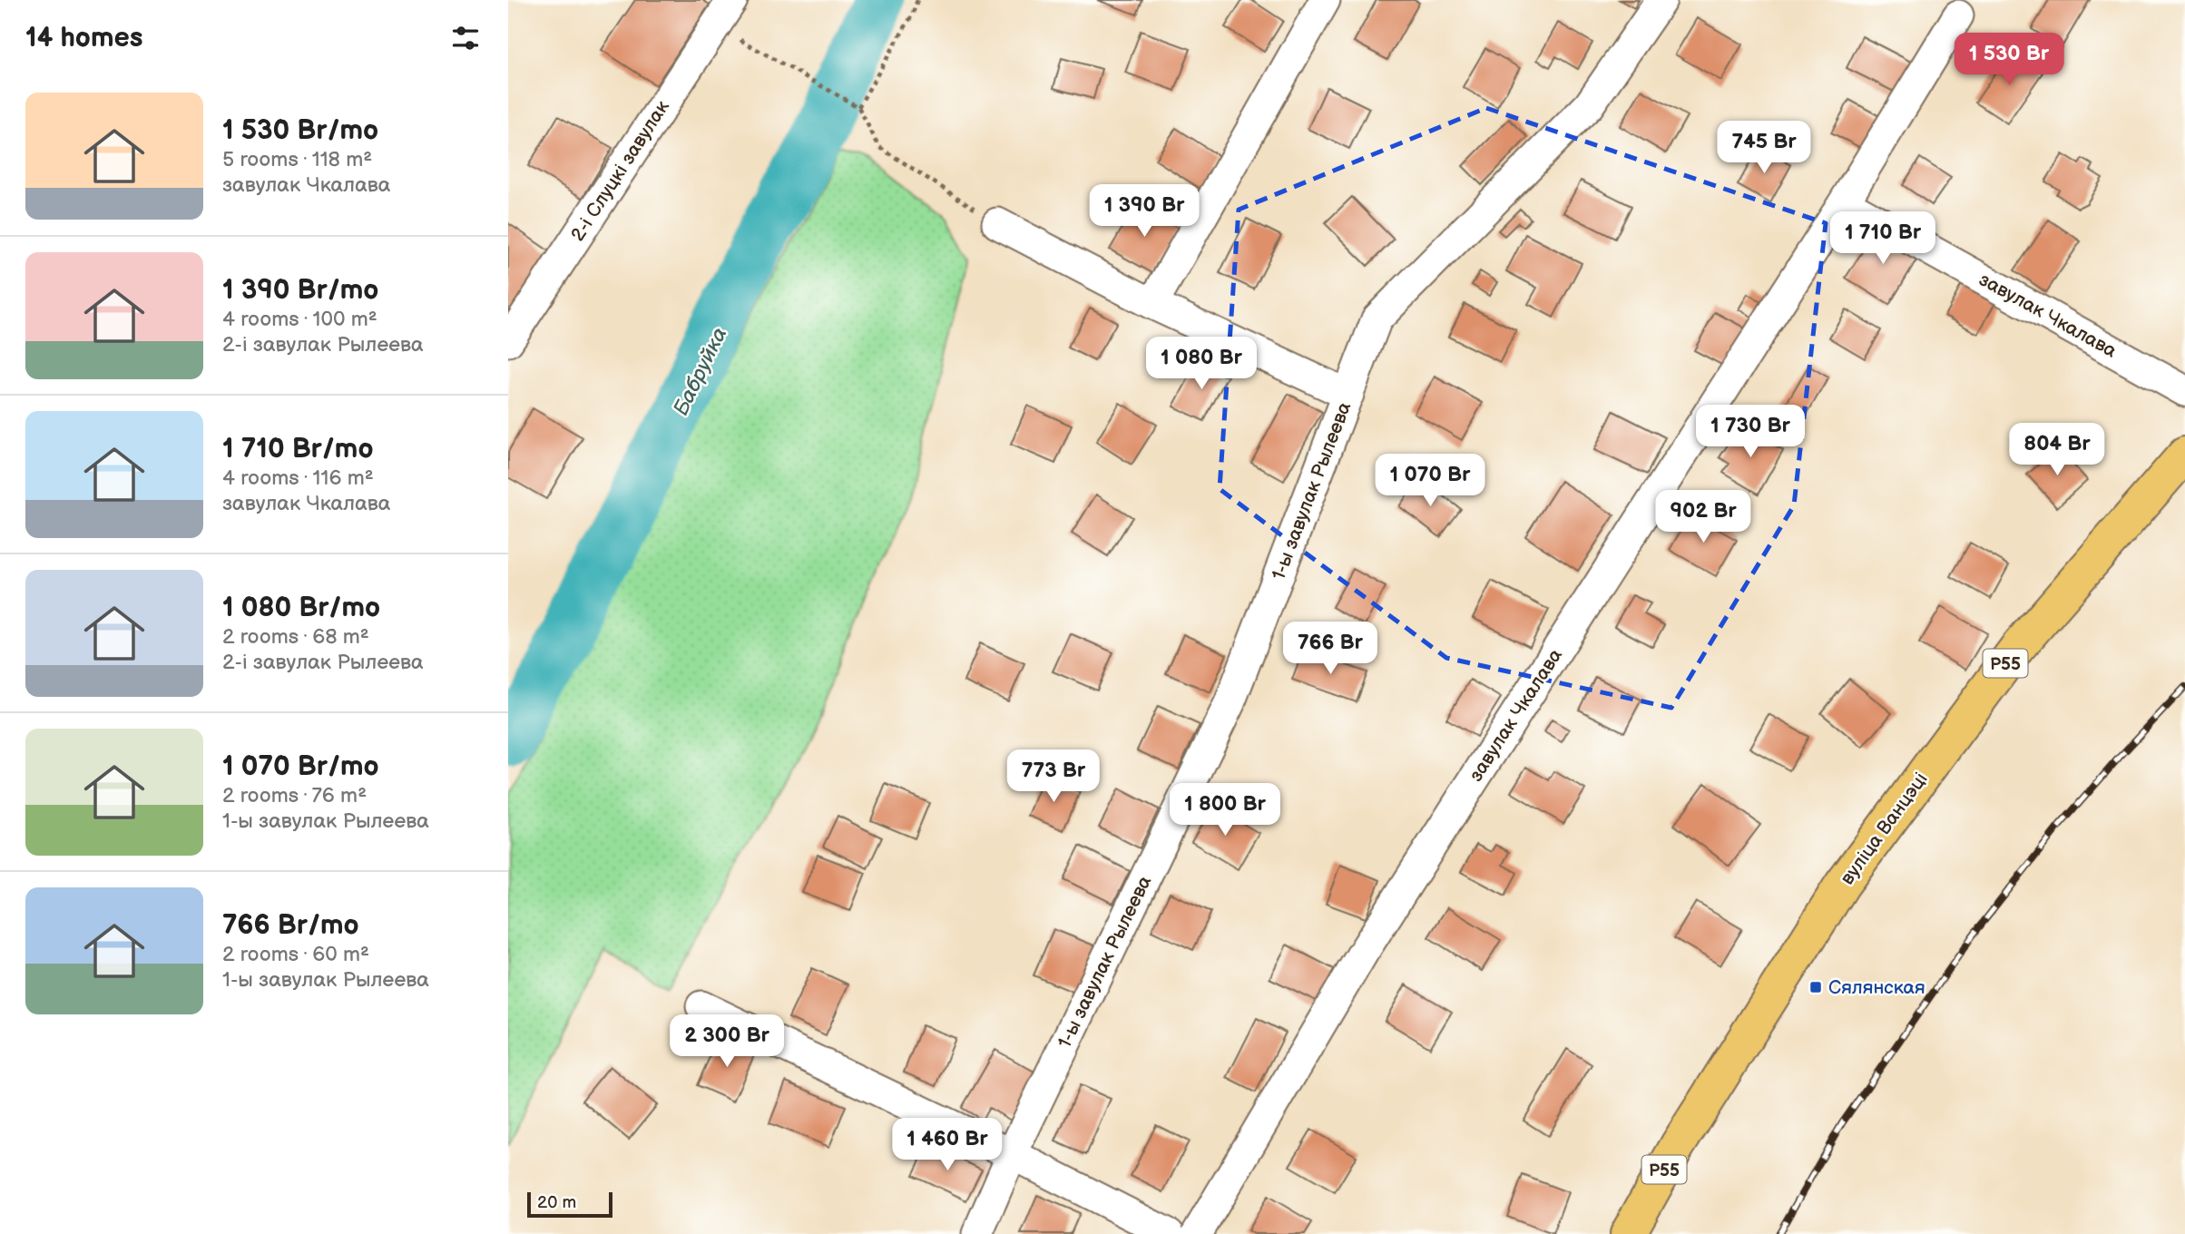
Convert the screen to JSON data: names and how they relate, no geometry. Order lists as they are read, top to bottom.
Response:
{
  "streets": {
    "main road": ["Р55", "вуліца Ванцэці"],
    "street": ["2-і Слуцкі завулак", "завулак Чкалава", "1-ы завулак Рылеева"]
  },
  "water": ["Бабруйка"],
  "places": {
    "transit": ["Сялянская"]
  },
  "scale_bar": "20 m",
  "page": {
    "heading": "14 homes",
    "price": [
      "1 530 Br",
      "745 Br",
      "1 390 Br",
      "1 710 Br",
      "1 080 Br",
      "1 730 Br",
      "804 Br",
      "1 070 Br",
      "902 Br",
      "766 Br",
      "773 Br",
      "1 800 Br",
      "2 300 Br",
      "1 460 Br"
    ],
    "list": [
      {
        "name": "1 530 Br/mo",
        "note": "5 rooms · 118 m² · завулак Чкалава"
      },
      {
        "name": "1 390 Br/mo",
        "note": "4 rooms · 100 m² · 2-і завулак Рылеева"
      },
      {
        "name": "1 710 Br/mo",
        "note": "4 rooms · 116 m² · завулак Чкалава"
      },
      {
        "name": "1 080 Br/mo",
        "note": "2 rooms · 68 m² · 2-і завулак Рылеева"
      },
      {
        "name": "1 070 Br/mo",
        "note": "2 rooms · 76 m² · 1-ы завулак Рылеева"
      },
      {
        "name": "766 Br/mo",
        "note": "2 rooms · 60 m² · 1-ы завулак Рылеева"
      }
    ],
    "scale": "20 m"
  }
}
